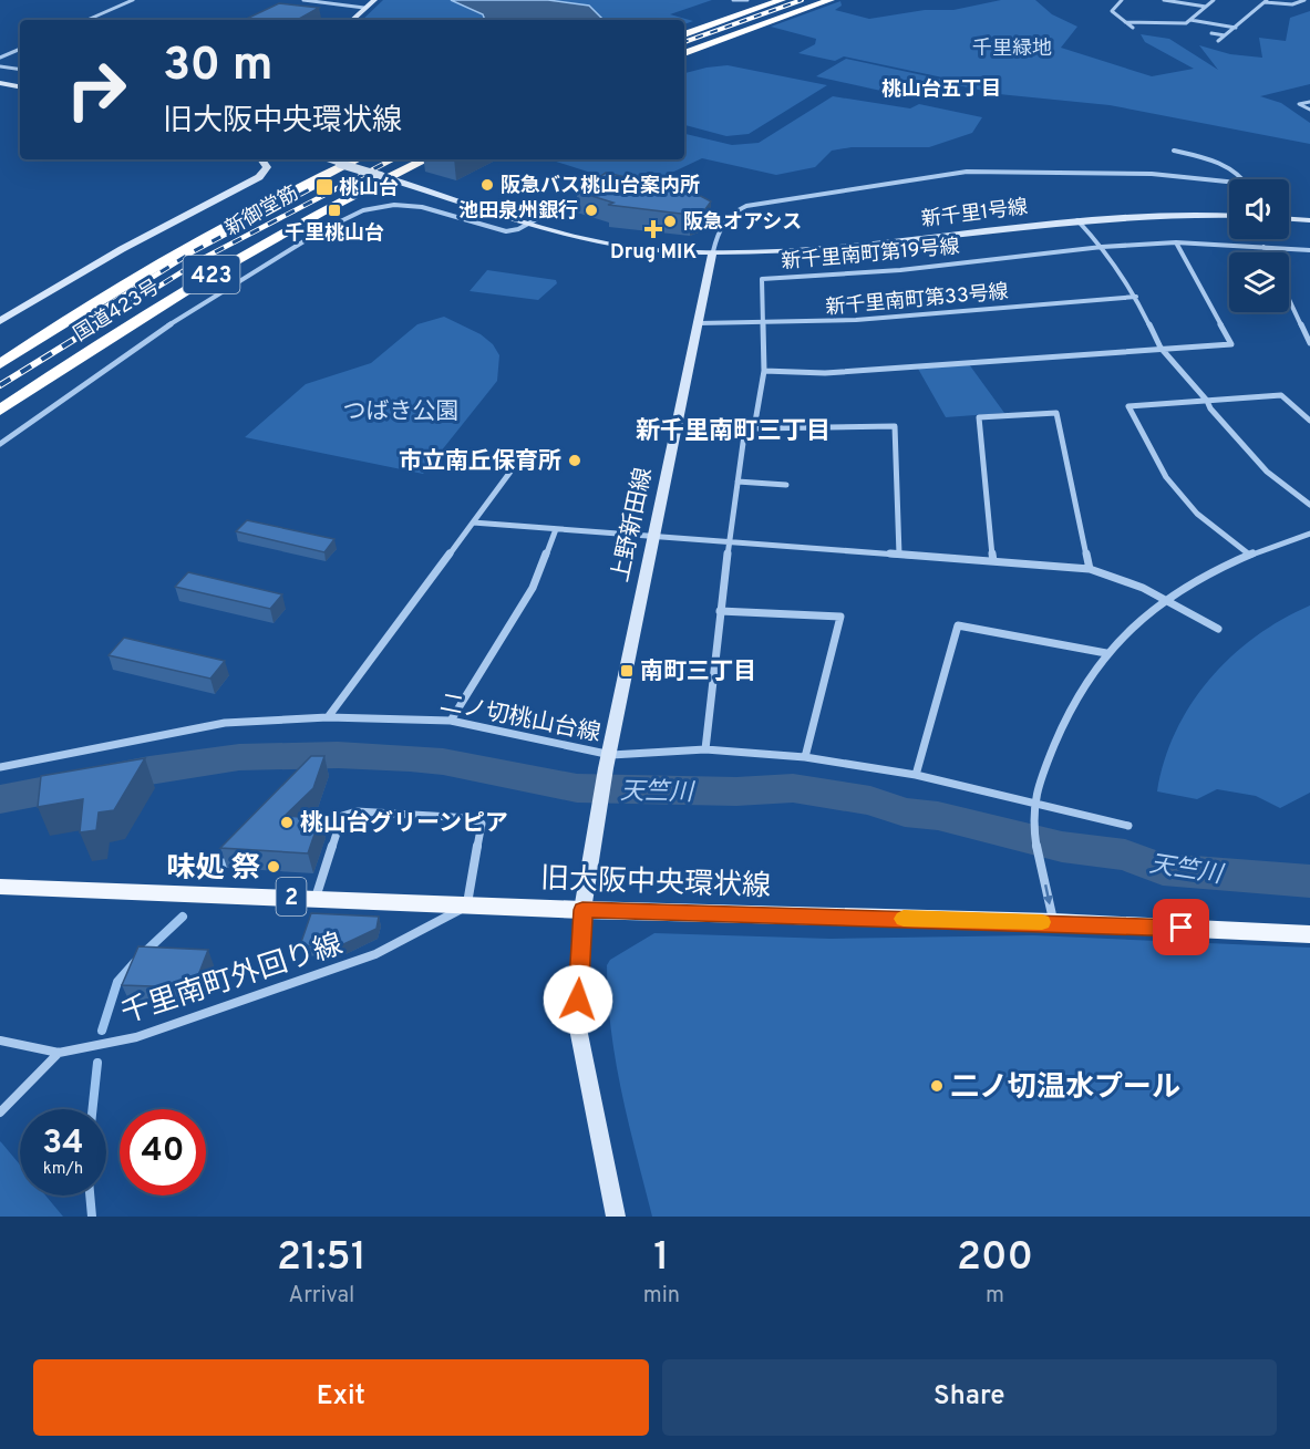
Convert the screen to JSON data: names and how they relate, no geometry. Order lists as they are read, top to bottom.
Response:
{
  "streets": {
    "highway": ["新御堂筋", "423", "国道423号"],
    "main road": ["旧大阪中央環状線", "2"],
    "street": [
      "新千里1号線",
      "新千里南町第19号線",
      "新千里南町第33号線",
      "上野新田線",
      "二ノ切桃山台線",
      "千里南町外回り線"
    ]
  },
  "crossings": [
    ["新千里1号線", "国道423号"],
    ["新千里1号線", "上野新田線"],
    ["新千里南町第19号線", "新千里南町第33号線"],
    ["新千里南町第19号線", "二ノ切桃山台線"],
    ["新千里南町第33号線", "上野新田線"],
    ["上野新田線", "二ノ切桃山台線"],
    ["上野新田線", "旧大阪中央環状線"],
    ["旧大阪中央環状線", "千里南町外回り線"]
  ],
  "districts": ["桃山台五丁目", "新千里南町三丁目"],
  "water": ["天竺川"],
  "parks": ["千里緑地", "つばき公園"],
  "places": {
    "other": [
      "阪急バス桃山台案内所",
      "池田泉州銀行",
      "阪急オアシス",
      "市立南丘保育所",
      "桃山台グリーンピア",
      "味処 祭",
      "二ノ切温水プール"
    ],
    "transit": ["桃山台", "千里桃山台", "南町三丁目"],
    "health": ["Drug MIK"]
  },
  "page": {
    "turn": ["30 m", "旧大阪中央環状線"],
    "speed": "34 km/h",
    "limit": "40",
    "eta": [
      "21:51",
      "Arrival",
      "1",
      "min",
      "200",
      "m"
    ],
    "buttons": ["Exit", "Share"]
  }
}
